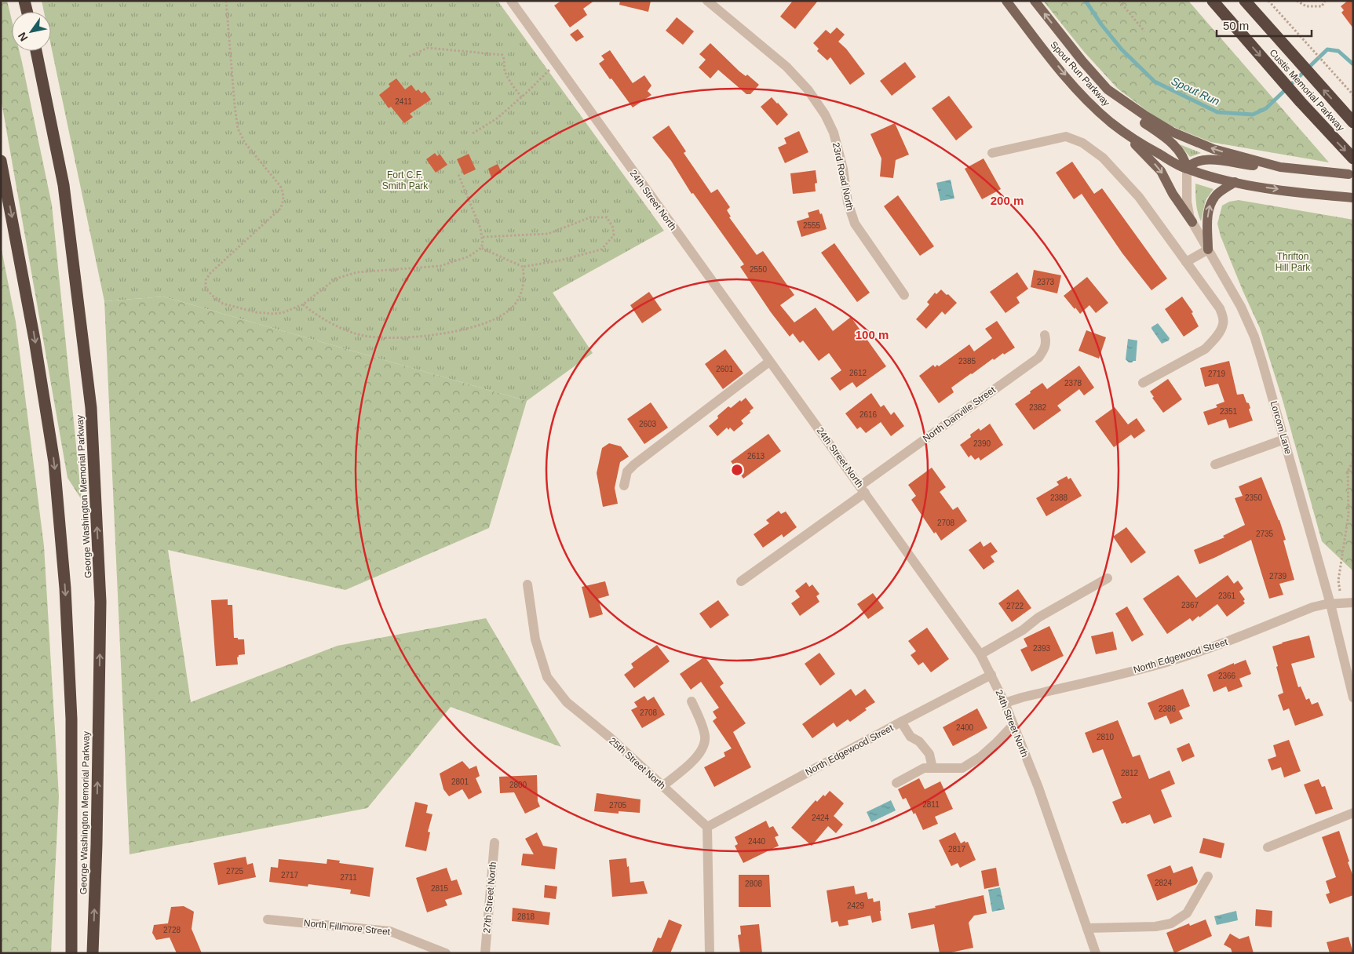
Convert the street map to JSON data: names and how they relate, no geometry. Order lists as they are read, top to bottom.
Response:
{
  "streets": {
    "highway": ["Custis Memorial Parkway", "George Washington Memorial Parkway"],
    "main road": ["Spout Run Parkway"],
    "street": [
      "23rd Road North",
      "24th Street North",
      "North Danville Street",
      "Lorcom Lane",
      "North Edgewood Street",
      "25th Street North",
      "27th Street North",
      "North Fillmore Street"
    ]
  },
  "crossings": [
    ["Spout Run Parkway", "Lorcom Lane"],
    ["24th Street North", "North Danville Street"],
    ["24th Street North", "North Edgewood Street"],
    ["Lorcom Lane", "North Edgewood Street"],
    ["North Edgewood Street", "25th Street North"]
  ],
  "water": ["Spout Run"],
  "parks": ["Fort C.F. Smith Park", "Thrifton Hill Park"],
  "house_numbers": [
    "2411",
    "2555",
    "2550",
    "2373",
    "2385",
    "2601",
    "2612",
    "2719",
    "2378",
    "2382",
    "2351",
    "2616",
    "2603",
    "2390",
    "2613",
    "2388",
    "2350",
    "2708",
    "2735",
    "2739",
    "2361",
    "2367",
    "2722",
    "2393",
    "2366",
    "2386",
    "2708",
    "2400",
    "2810",
    "2812",
    "2801",
    "2800",
    "2811",
    "2705",
    "2424",
    "2440",
    "2817",
    "2725",
    "2717",
    "2711",
    "2824",
    "2808",
    "2815",
    "2429",
    "2818",
    "2728"
  ],
  "scale_bar": "50 m",
  "north": "bottom left",
  "rings": ["200 m", "100 m"]
}
